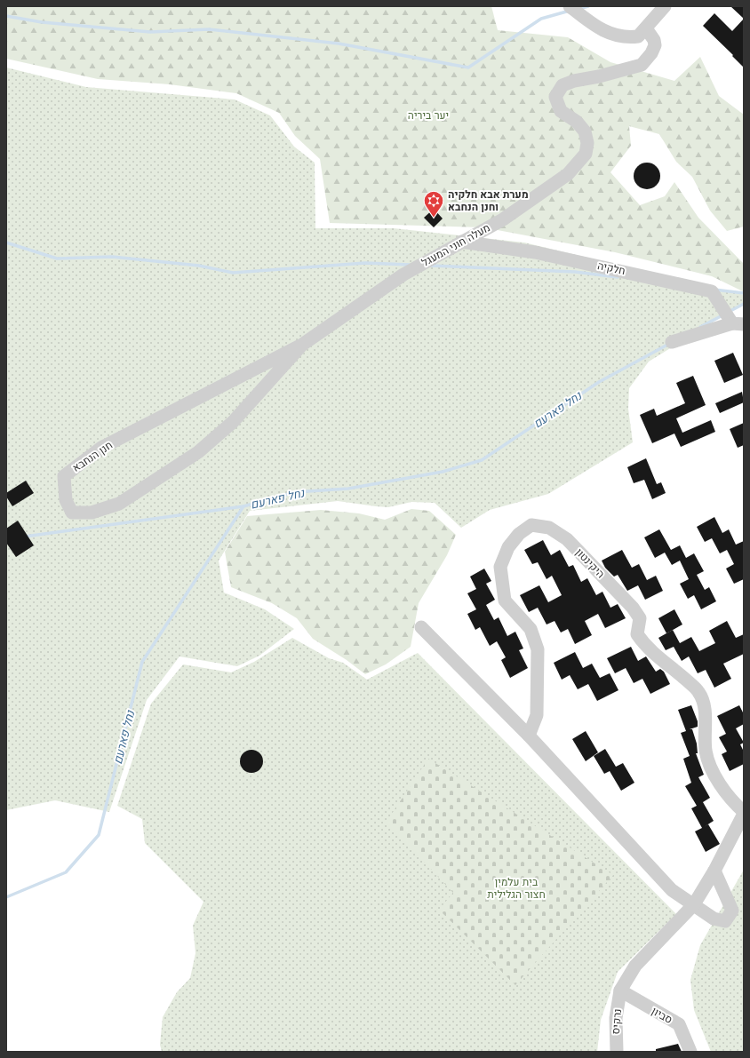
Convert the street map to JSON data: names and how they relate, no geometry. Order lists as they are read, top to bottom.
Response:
{
  "streets": {
    "street": [
      "מעלה חוני המעגל",
      "חלקיה",
      "חנן הנחבא",
      "היקינטון",
      "סביון",
      "נרקיס"
    ]
  },
  "crossings": [
    ["מעלה חוני המעגל", "חלקיה"],
    ["מעלה חוני המעגל", "חנן הנחבא"],
    ["סביון", "נרקיס"]
  ],
  "water": ["נחל פארעם"],
  "parks": ["יער ביריה", "בית עלמין חצור הגלילית"],
  "places": {
    "synagogue": ["מערת אבא חלקיה וחנן הנחבא"]
  }
}
